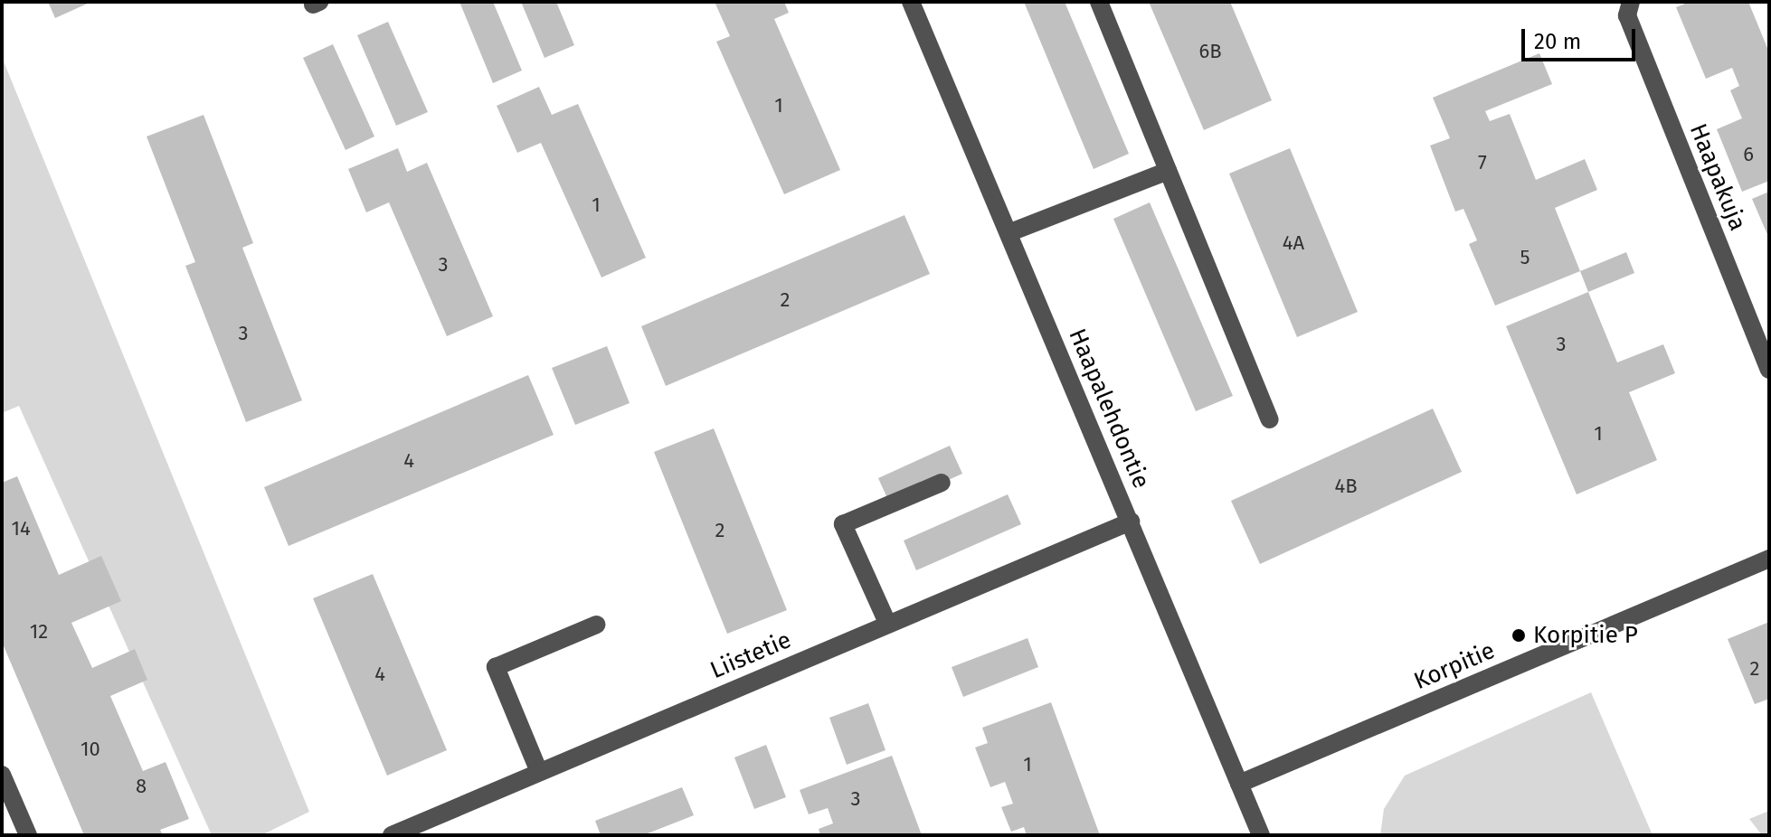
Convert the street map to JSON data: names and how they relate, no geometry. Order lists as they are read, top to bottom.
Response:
{
  "streets": {
    "street": [
      "Haapakuja",
      "Haapalehdontie",
      "Liistetie",
      "Korpitie"
    ]
  },
  "crossings": [
    ["Haapalehdontie", "Liistetie"],
    ["Haapalehdontie", "Korpitie"]
  ],
  "places": ["Korpitie P"],
  "house_numbers": [
    "6B",
    "1",
    "6",
    "7",
    "1",
    "4A",
    "5",
    "3",
    "2",
    "3",
    "3",
    "1",
    "4",
    "4B",
    "14",
    "2",
    "12",
    "2",
    "4",
    "10",
    "1",
    "8",
    "3"
  ],
  "scale_bar": "20 m"
}
